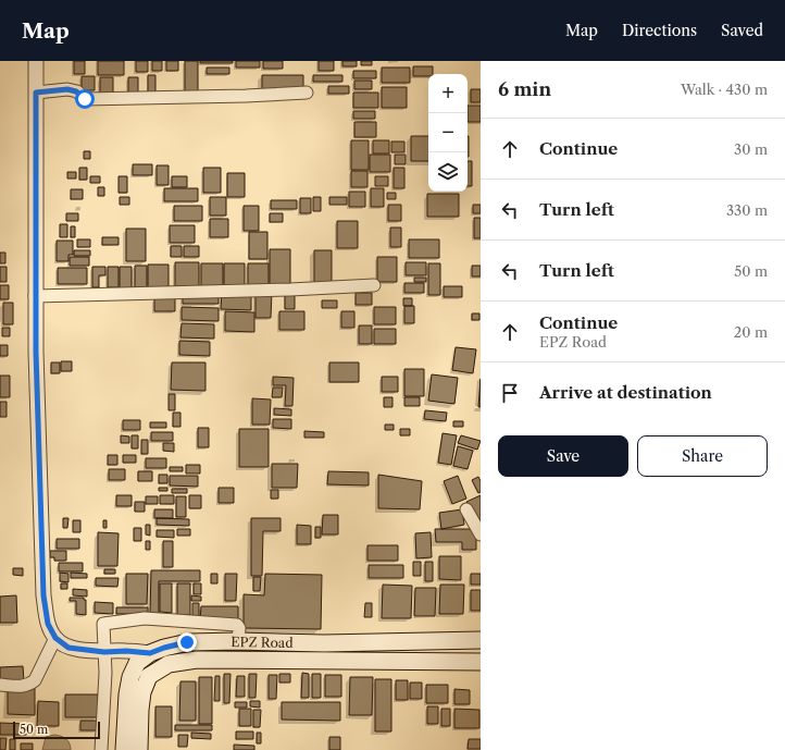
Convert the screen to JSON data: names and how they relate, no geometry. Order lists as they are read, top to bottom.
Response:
{
  "streets": {
    "main road": ["EPZ Road"]
  },
  "scale_bar": "50 m",
  "page": {
    "header": "Map",
    "nav": ["Map", "Directions", "Saved"],
    "heading": ["6 min", "Walk · 430 m"],
    "map_buttons": ["+", "−"],
    "list": [
      ["Continue", "30 m"],
      ["Turn left", "330 m"],
      ["Turn left", "50 m"],
      ["Continue", "EPZ Road", "20 m"],
      "Arrive at destination"
    ],
    "buttons": ["Save", "Share"],
    "scale": "50 m"
  }
}
